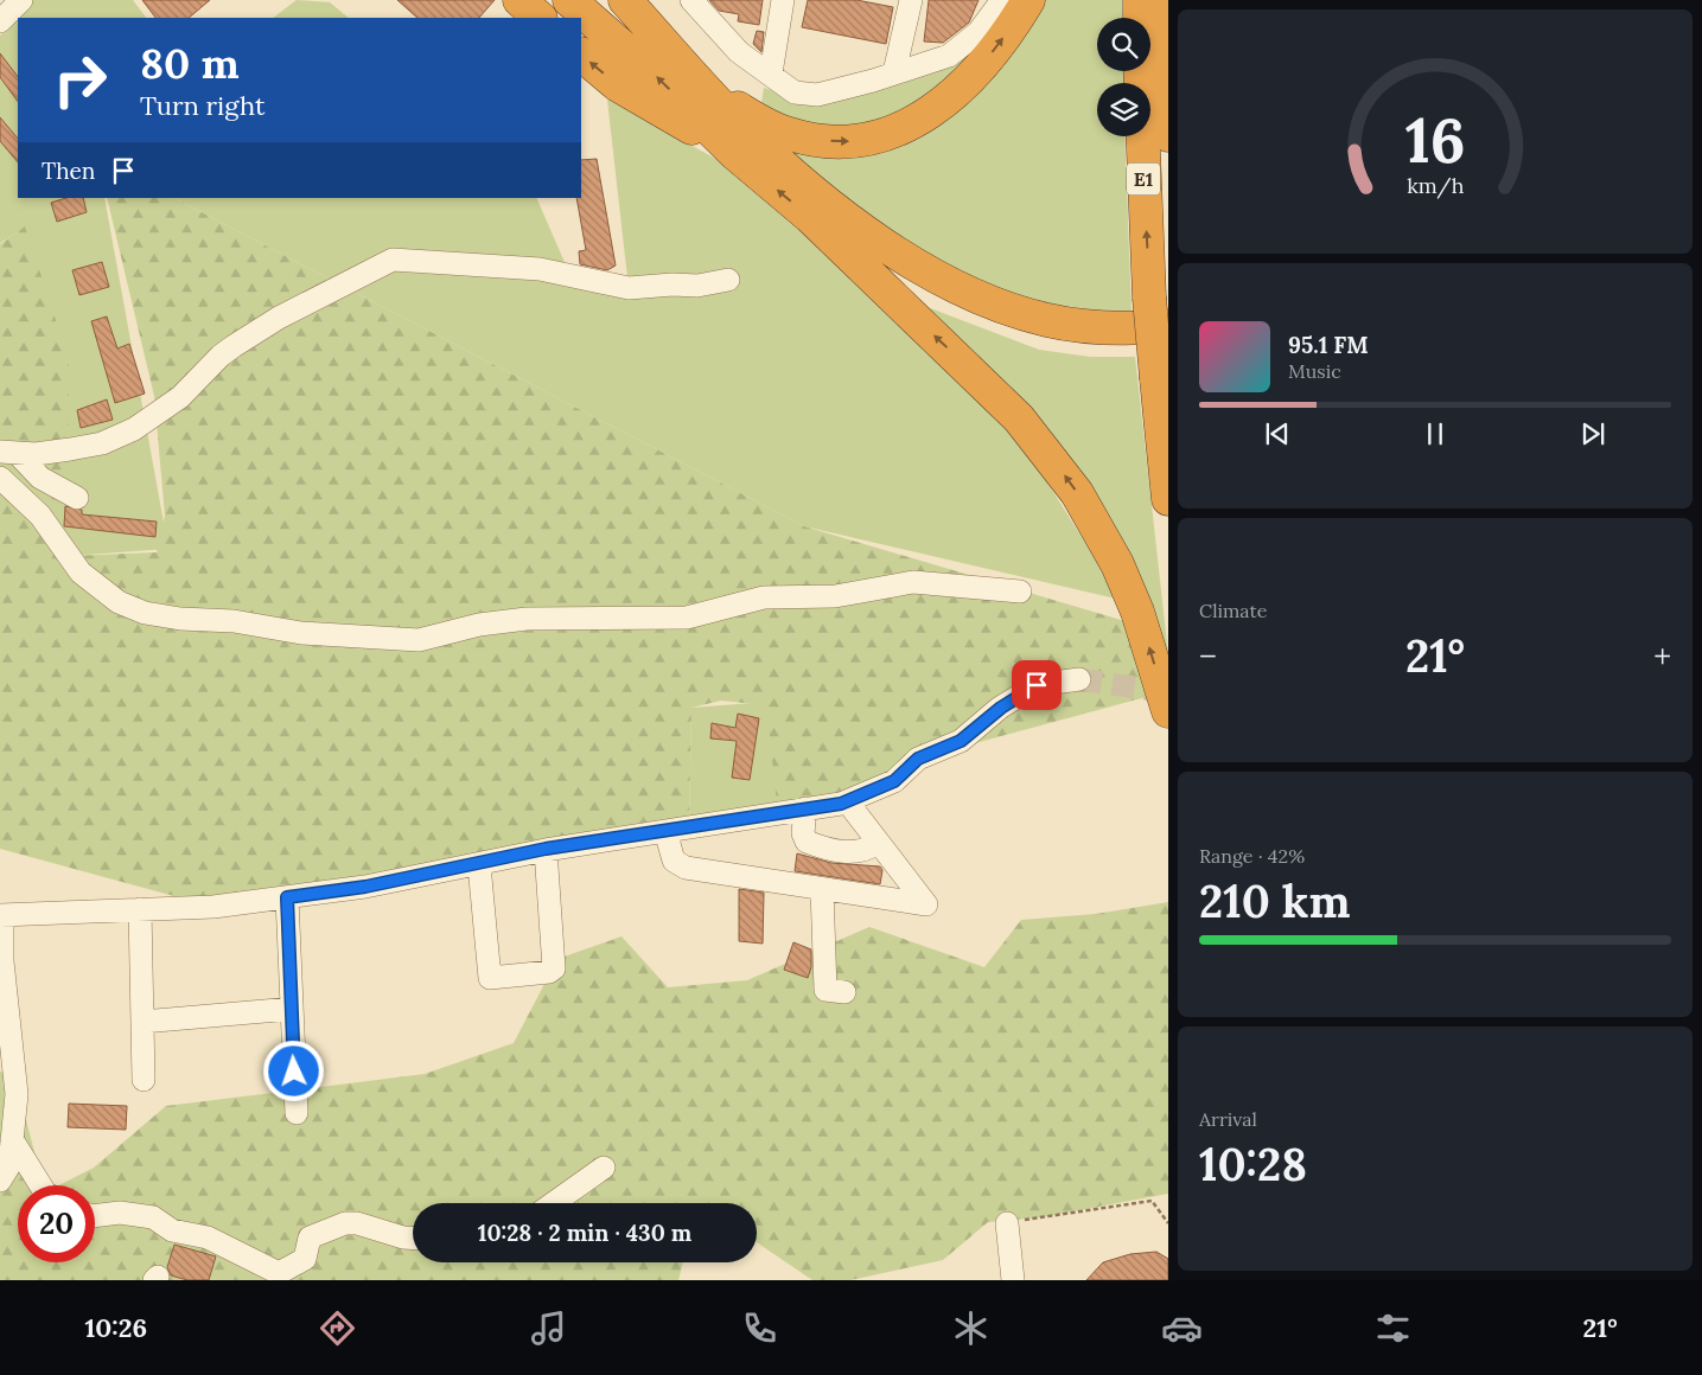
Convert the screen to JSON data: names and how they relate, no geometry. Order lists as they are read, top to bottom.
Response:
{
  "streets": {
    "highway": ["E1"]
  },
  "page": {
    "turn": ["80 m", "Turn right"],
    "then": "Then",
    "song": ["95.1 FM", "Music"],
    "tile": [
      "Climate",
      ["Range · 42%", "210 km"],
      ["Arrival", "10:28"]
    ],
    "heat": ["−", "21°", "+"],
    "limit": "20",
    "trip": "10:28 · 2 min · 430 m",
    "tabs": ["10:26", "21°"],
    "gauge": ["16", "km/h"]
  }
}
